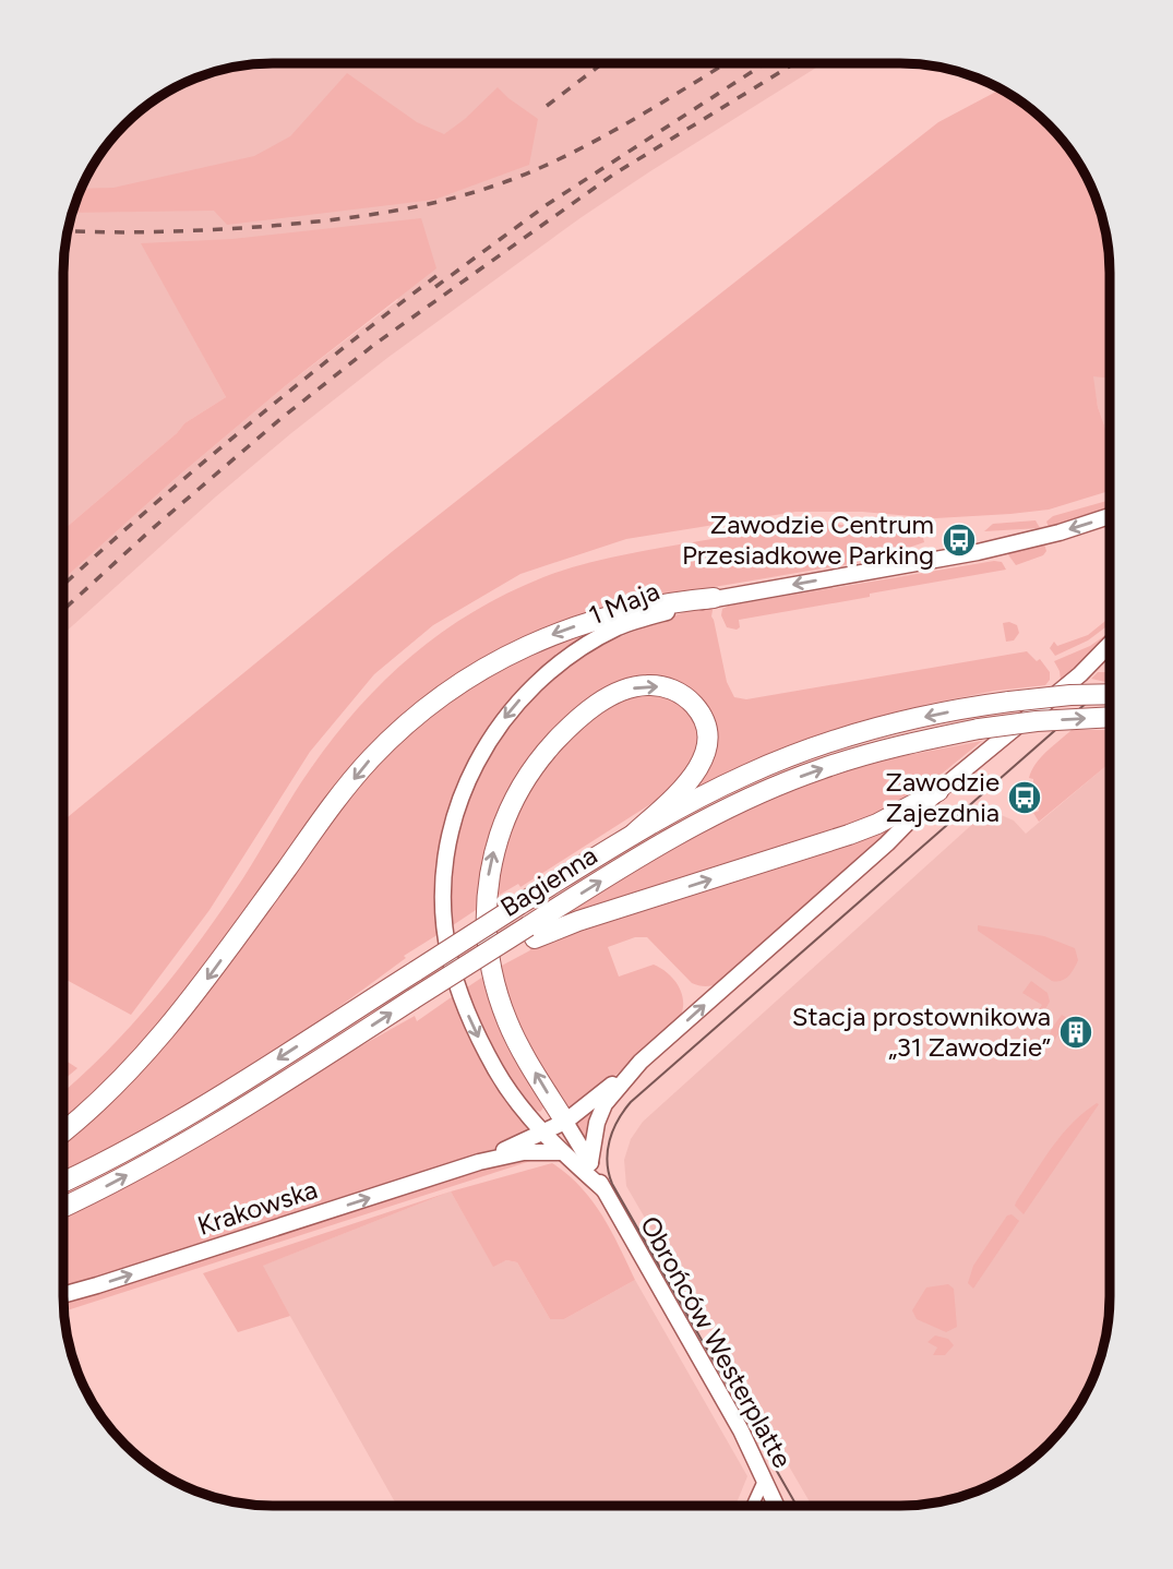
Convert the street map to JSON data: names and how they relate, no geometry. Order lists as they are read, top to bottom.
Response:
{
  "streets": {
    "main road": ["Bagienna"],
    "street": ["1 Maja", "Krakowska", "Obrońców Westerplatte"]
  },
  "crossings": [
    ["1 Maja", "Obrońców Westerplatte"],
    ["Krakowska", "Obrońców Westerplatte"]
  ],
  "one_way": ["1 Maja", "Krakowska"],
  "places": {
    "bus stop": ["Zawodzie Centrum Przesiadkowe Parking", "Zawodzie Zajezdnia"],
    "building": ["Stacja prostownikowa „31 Zawodzie”"]
  }
}
